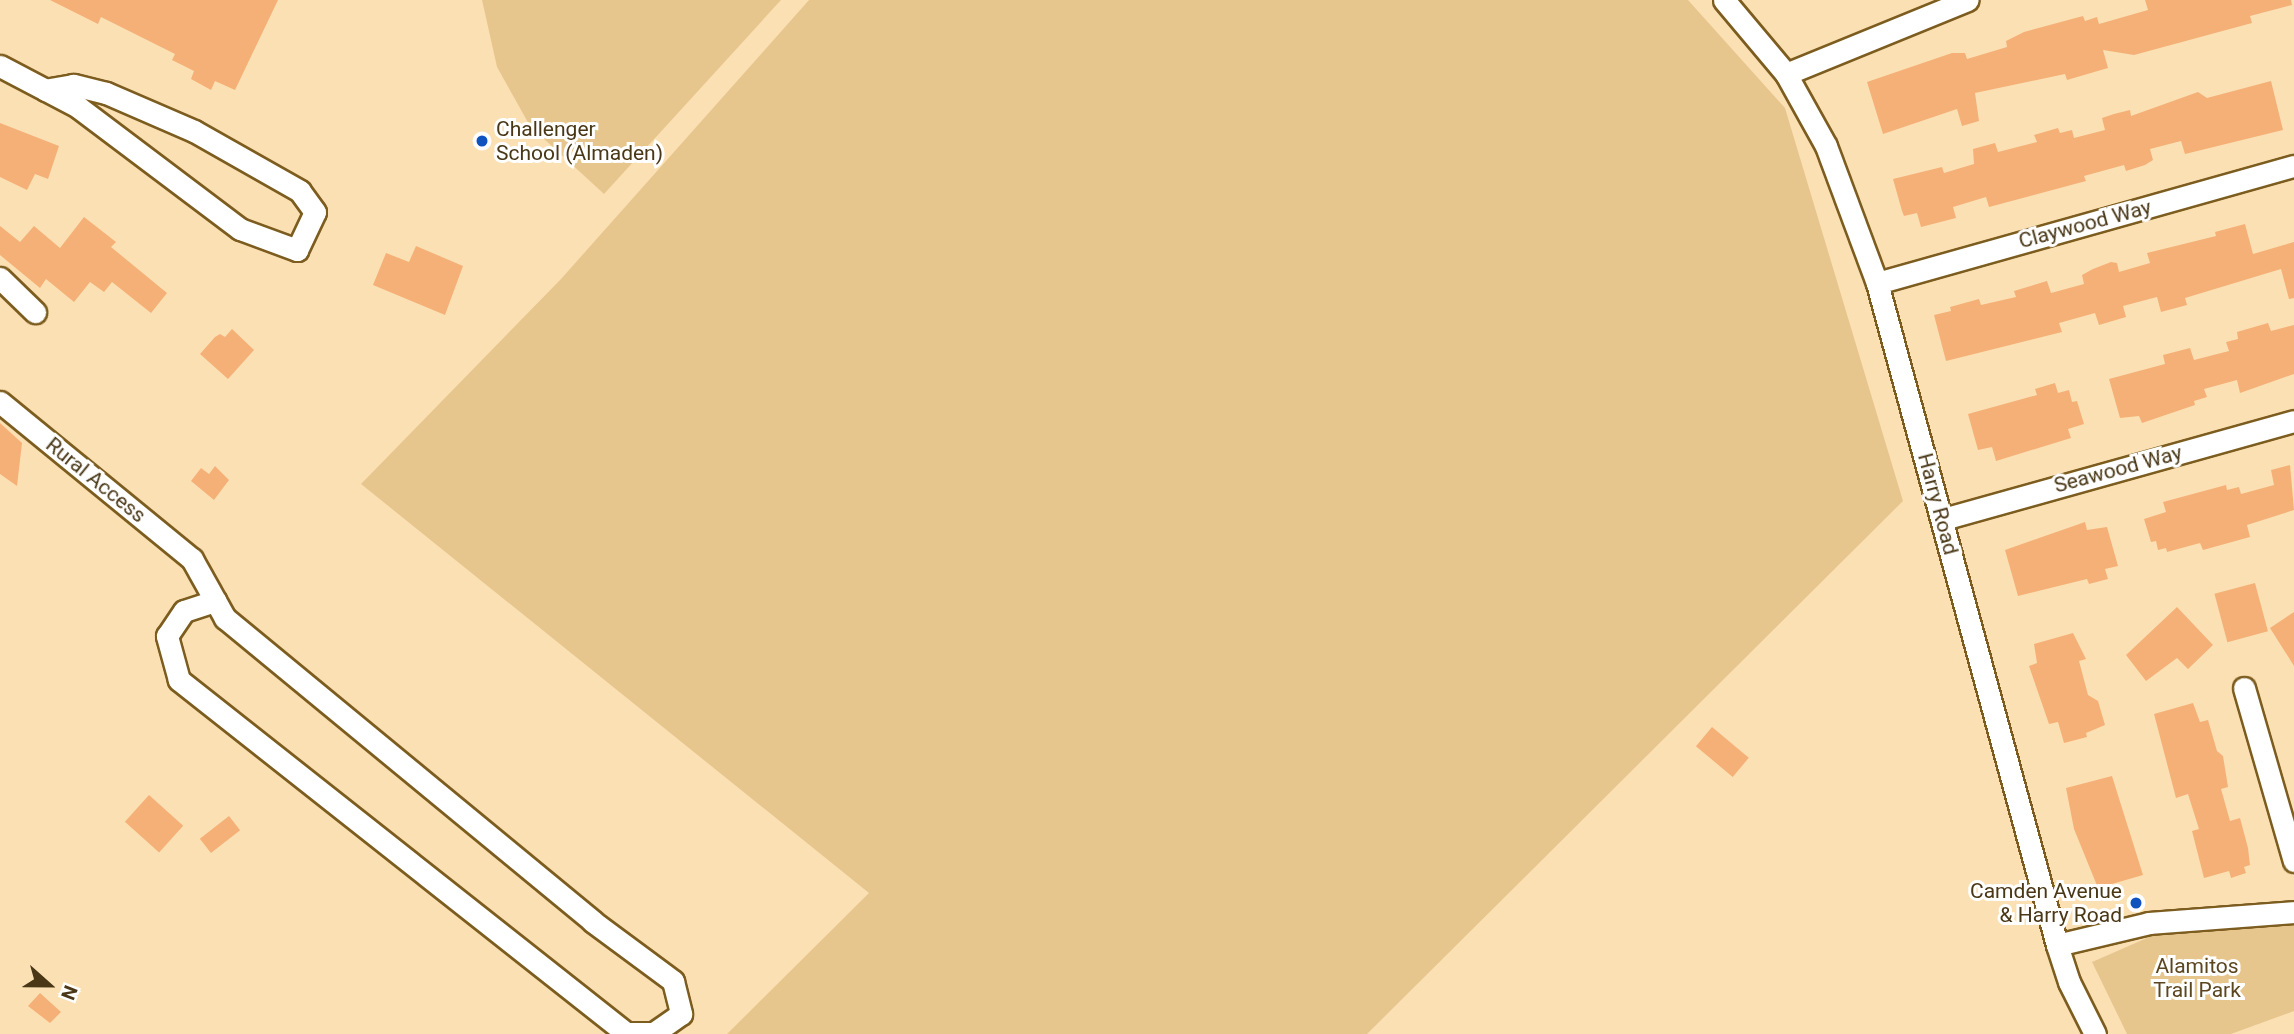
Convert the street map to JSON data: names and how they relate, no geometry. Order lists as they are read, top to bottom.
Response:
{
  "streets": {
    "street": [
      "Claywood Way",
      "Seawood Way",
      "Rural Access",
      "Harry Road"
    ]
  },
  "crossings": [
    ["Claywood Way", "Harry Road"],
    ["Seawood Way", "Harry Road"]
  ],
  "parks": ["Alamitos Trail Park"],
  "places": ["Challenger School (Almaden)", "Camden Avenue & Harry Road"],
  "north": "right"
}
